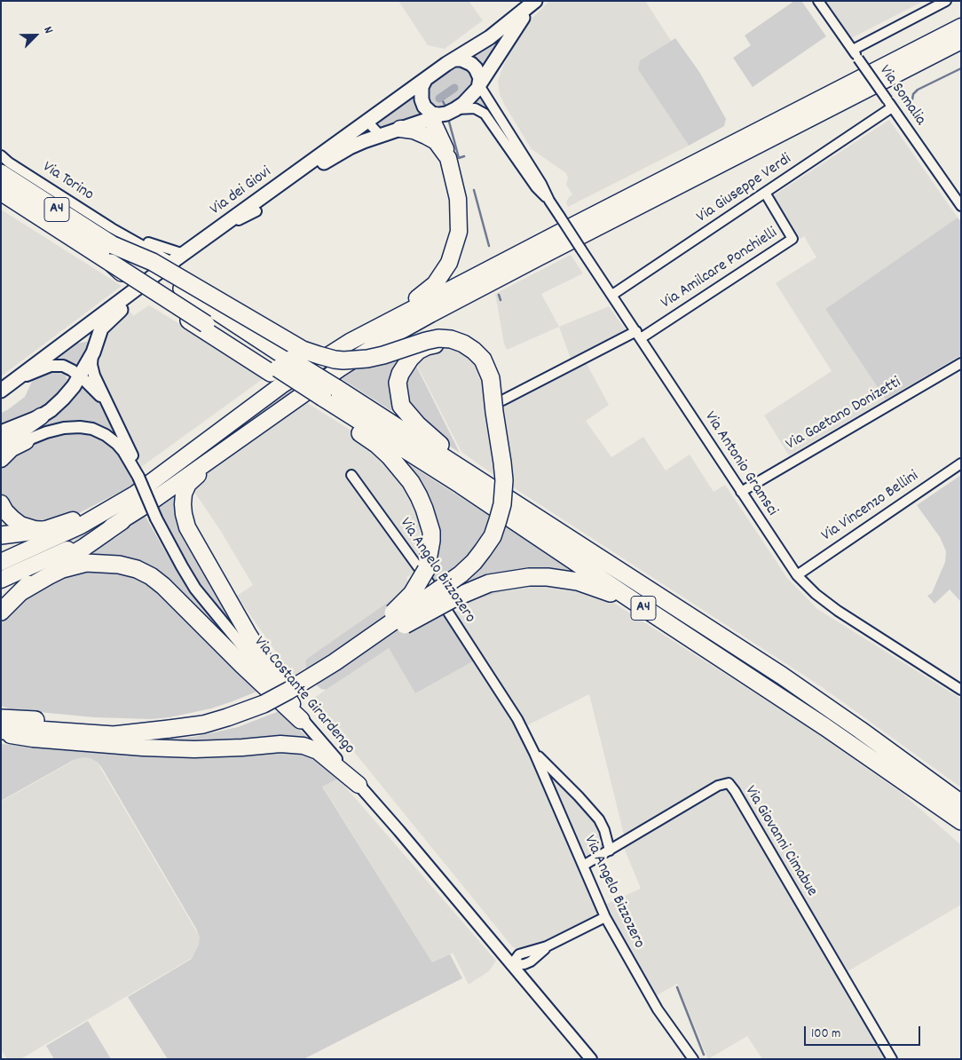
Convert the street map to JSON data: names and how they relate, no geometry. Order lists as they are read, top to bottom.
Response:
{
  "streets": {
    "highway": ["A4"],
    "main road": ["Via dei Giovi"],
    "street": [
      "Via Somalia",
      "Via Torino",
      "Via Giuseppe Verdi",
      "Via Amilcare Ponchielli",
      "Via Gaetano Donizetti",
      "Via Antonio Gramsci",
      "Via Vincenzo Bellini",
      "Via Angelo Bizzozero",
      "Via Costante Girardengo",
      "Via Giovanni Cimabue"
    ]
  },
  "crossings": [
    ["Via Somalia", "Via Giuseppe Verdi"],
    ["Via Torino", "Via dei Giovi"],
    ["Via Torino", "A4"],
    ["Via Giuseppe Verdi", "Via Amilcare Ponchielli"],
    ["Via Giuseppe Verdi", "Via Antonio Gramsci"],
    ["Via dei Giovi", "Via Antonio Gramsci"],
    ["Via dei Giovi", "Via Costante Girardengo"],
    ["Via Amilcare Ponchielli", "Via Antonio Gramsci"],
    ["Via Gaetano Donizetti", "Via Antonio Gramsci"],
    ["Via Antonio Gramsci", "Via Vincenzo Bellini"],
    ["Via Angelo Bizzozero", "Via Giovanni Cimabue"]
  ],
  "scale_bar": "100 m",
  "north": "top right"
}
